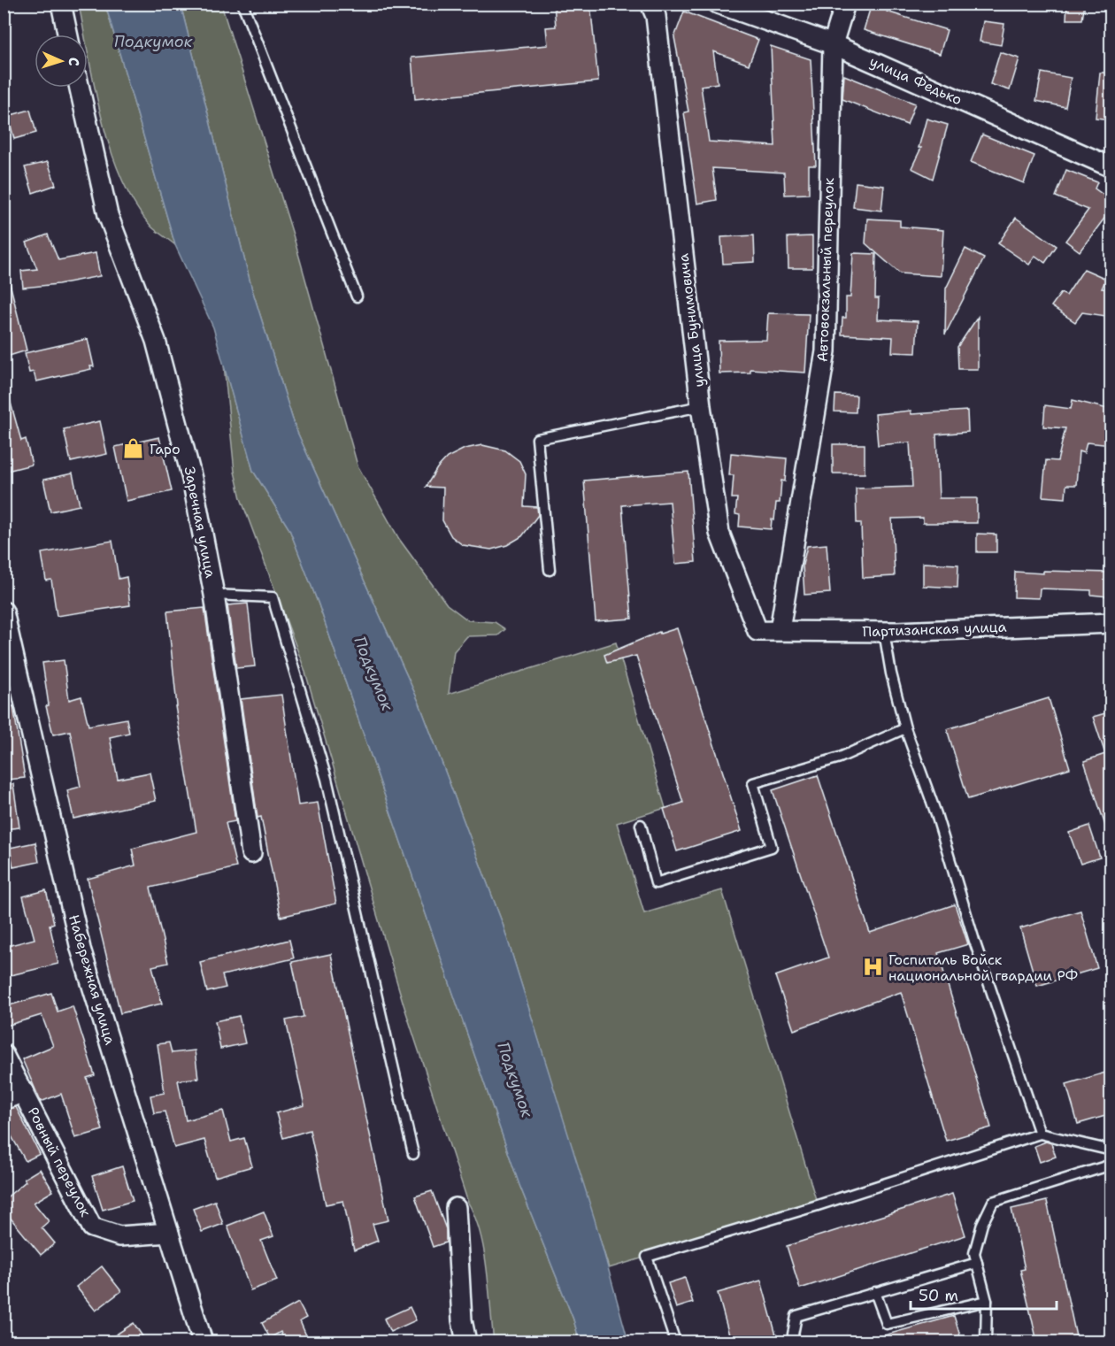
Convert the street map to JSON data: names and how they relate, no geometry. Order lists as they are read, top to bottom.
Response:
{
  "streets": {
    "street": [
      "улица Федько",
      "Автовокзальный переулок",
      "улица Бунимовича",
      "Заречная улица",
      "Партизанская улица",
      "Набережная улица",
      "Ровный переулок"
    ]
  },
  "crossings": [
    ["улица Федько", "Автовокзальный переулок"],
    ["Автовокзальный переулок", "Партизанская улица"],
    ["улица Бунимовича", "Партизанская улица"],
    ["Набережная улица", "Ровный переулок"]
  ],
  "water": ["Подкумок"],
  "places": {
    "shop": ["Гаро"],
    "hospital": ["Госпиталь Войск национальной гвардии РФ"]
  },
  "scale_bar": "50 m",
  "north": "right"
}
